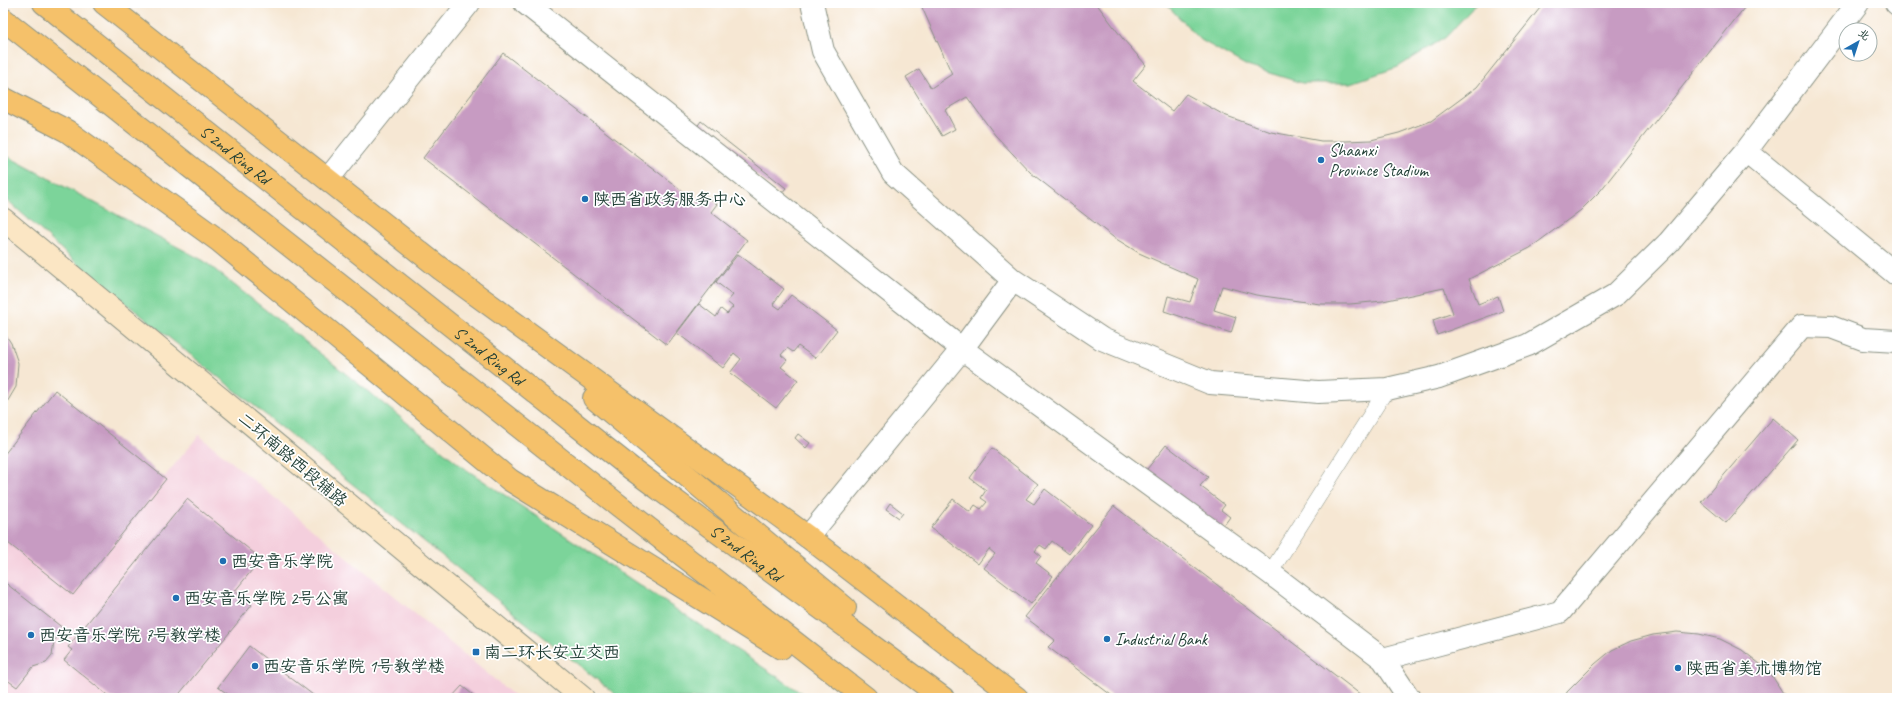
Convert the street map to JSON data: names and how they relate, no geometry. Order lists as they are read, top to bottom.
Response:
{
  "streets": {
    "highway": ["S 2nd Ring Rd"],
    "main road": ["二环南路西段辅路"]
  },
  "places": {
    "other": [
      "Shaanxi Province Stadium",
      "陕西省政务服务中心",
      "西安音乐学院",
      "西安音乐学院 2号公寓",
      "西安音乐学院 7号教学楼",
      "Industrial Bank",
      "西安音乐学院 1号教学楼",
      "陕西省美术博物馆"
    ],
    "transit": ["南二环长安立交西"]
  },
  "north": "top right"
}
